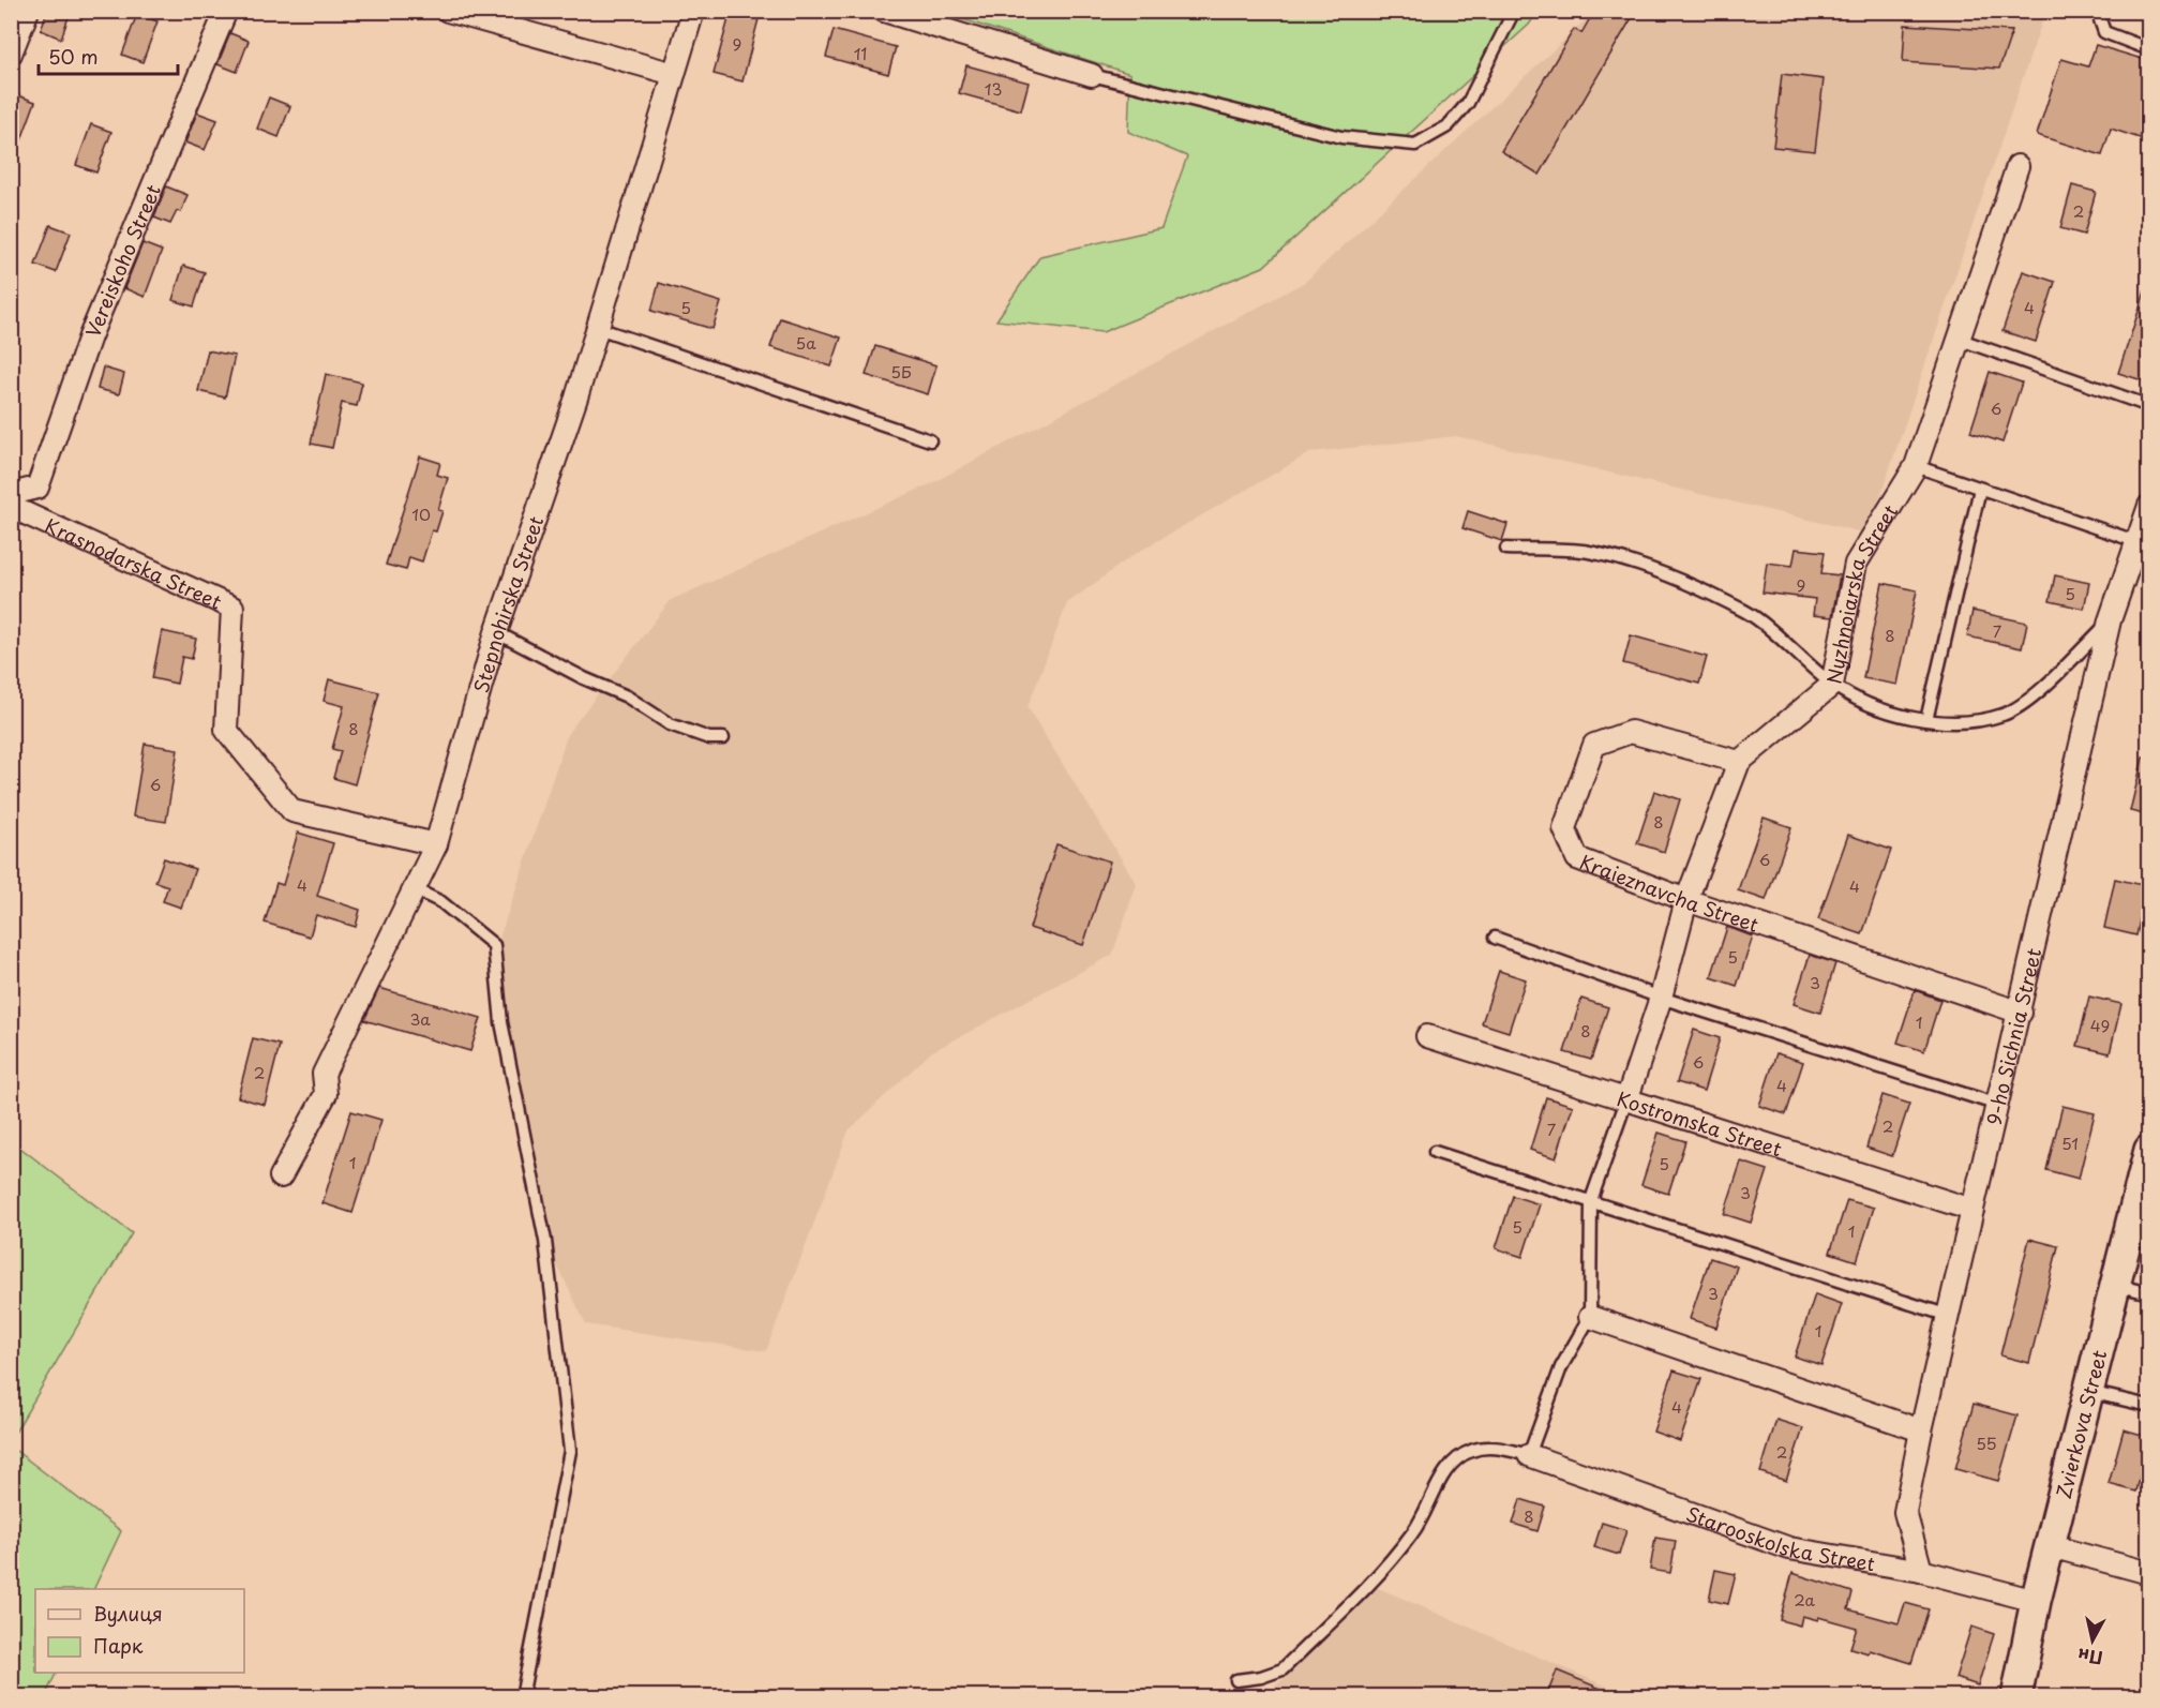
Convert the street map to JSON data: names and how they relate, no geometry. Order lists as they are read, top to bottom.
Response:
{
  "streets": {
    "street": [
      "Vereiskoho Street",
      "Krasnodarska Street",
      "Nyzhnoiarska Street",
      "Stepnohirska Street",
      "Kraieznavcha Street",
      "9-ho Sichnia Street",
      "Kostromska Street",
      "Zvierkova Street",
      "Starooskolska Street"
    ]
  },
  "crossings": [
    ["Krasnodarska Street", "Stepnohirska Street"],
    ["Nyzhnoiarska Street", "Kraieznavcha Street"],
    ["Nyzhnoiarska Street", "Kostromska Street"],
    ["Kraieznavcha Street", "9-ho Sichnia Street"],
    ["9-ho Sichnia Street", "Kostromska Street"],
    ["9-ho Sichnia Street", "Starooskolska Street"],
    ["Zvierkova Street", "Starooskolska Street"]
  ],
  "house_numbers": [
    "9",
    "11",
    "13",
    "2",
    "5",
    "4",
    "5а",
    "5Б",
    "6",
    "10",
    "9",
    "5",
    "7",
    "8",
    "8",
    "6",
    "8",
    "6",
    "4",
    "4",
    "5",
    "3",
    "3а",
    "1",
    "49",
    "8",
    "6",
    "2",
    "4",
    "2",
    "7",
    "51",
    "1",
    "5",
    "3",
    "5",
    "1",
    "3",
    "1",
    "4",
    "55",
    "2",
    "8",
    "2а"
  ],
  "legend": ["Вулиця", "Парк"],
  "scale_bar": "50 m",
  "north": "bottom"
}
